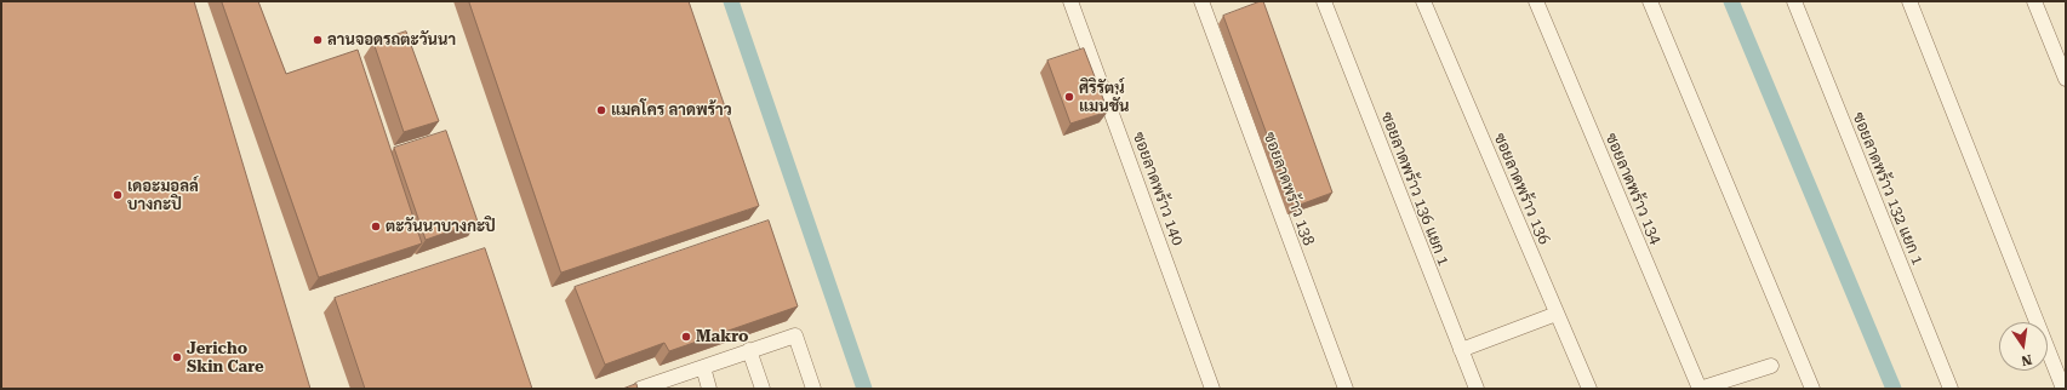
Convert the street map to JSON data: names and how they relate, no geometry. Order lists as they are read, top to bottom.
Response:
{
  "streets": {
    "street": [
      "ซอยลาดพร้าว 140",
      "ซอยลาดพร้าว 138",
      "ซอยลาดพร้าว 136 แยก 1",
      "ซอยลาดพร้าว 136",
      "ซอยลาดพร้าว 134",
      "ซอยลาดพร้าว 132 แยก 1"
    ]
  },
  "places": [
    "ลานจอดรถตะวันนา",
    "ศิริรัตน์ แมนชั่น",
    "แมคโคร ลาดพร้าว",
    "เดอะมอลล์ บางกะปิ",
    "ตะวันนาบางกะปิ",
    "Makro",
    "Jericho Skin Care"
  ],
  "north": "bottom"
}
